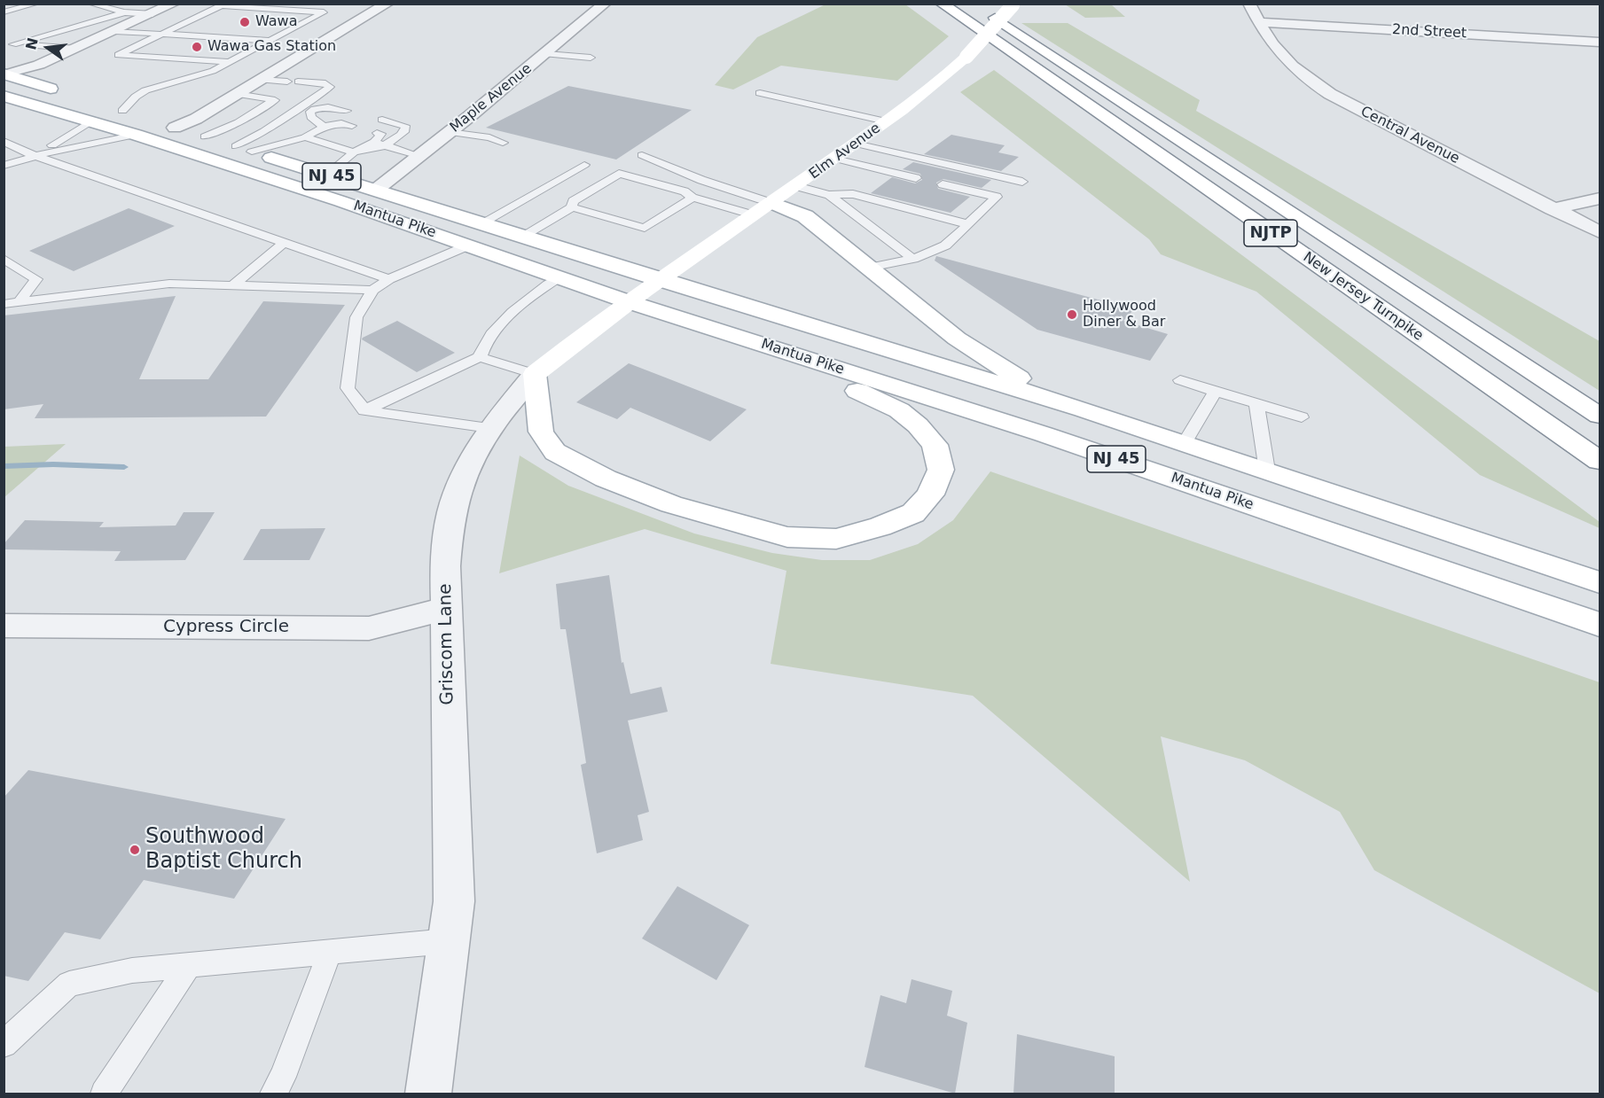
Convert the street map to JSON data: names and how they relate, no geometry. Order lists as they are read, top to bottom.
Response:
{
  "streets": {
    "main road": [
      "Elm Avenue",
      "NJ 45",
      "Mantua Pike",
      "NJTP",
      "New Jersey Turnpike",
      "Griscom Lane"
    ],
    "street": [
      "2nd Street",
      "Maple Avenue",
      "Central Avenue",
      "Cypress Circle"
    ]
  },
  "crossings": [
    ["2nd Street", "Central Avenue"],
    ["Maple Avenue", "Mantua Pike"],
    ["Elm Avenue", "Mantua Pike"],
    ["Elm Avenue", "Griscom Lane"],
    ["Mantua Pike", "Griscom Lane"],
    ["Cypress Circle", "Griscom Lane"]
  ],
  "places": [
    "Wawa",
    "Wawa Gas Station",
    "Hollywood Diner & Bar",
    "Southwood Baptist Church"
  ],
  "north": "left"
}
